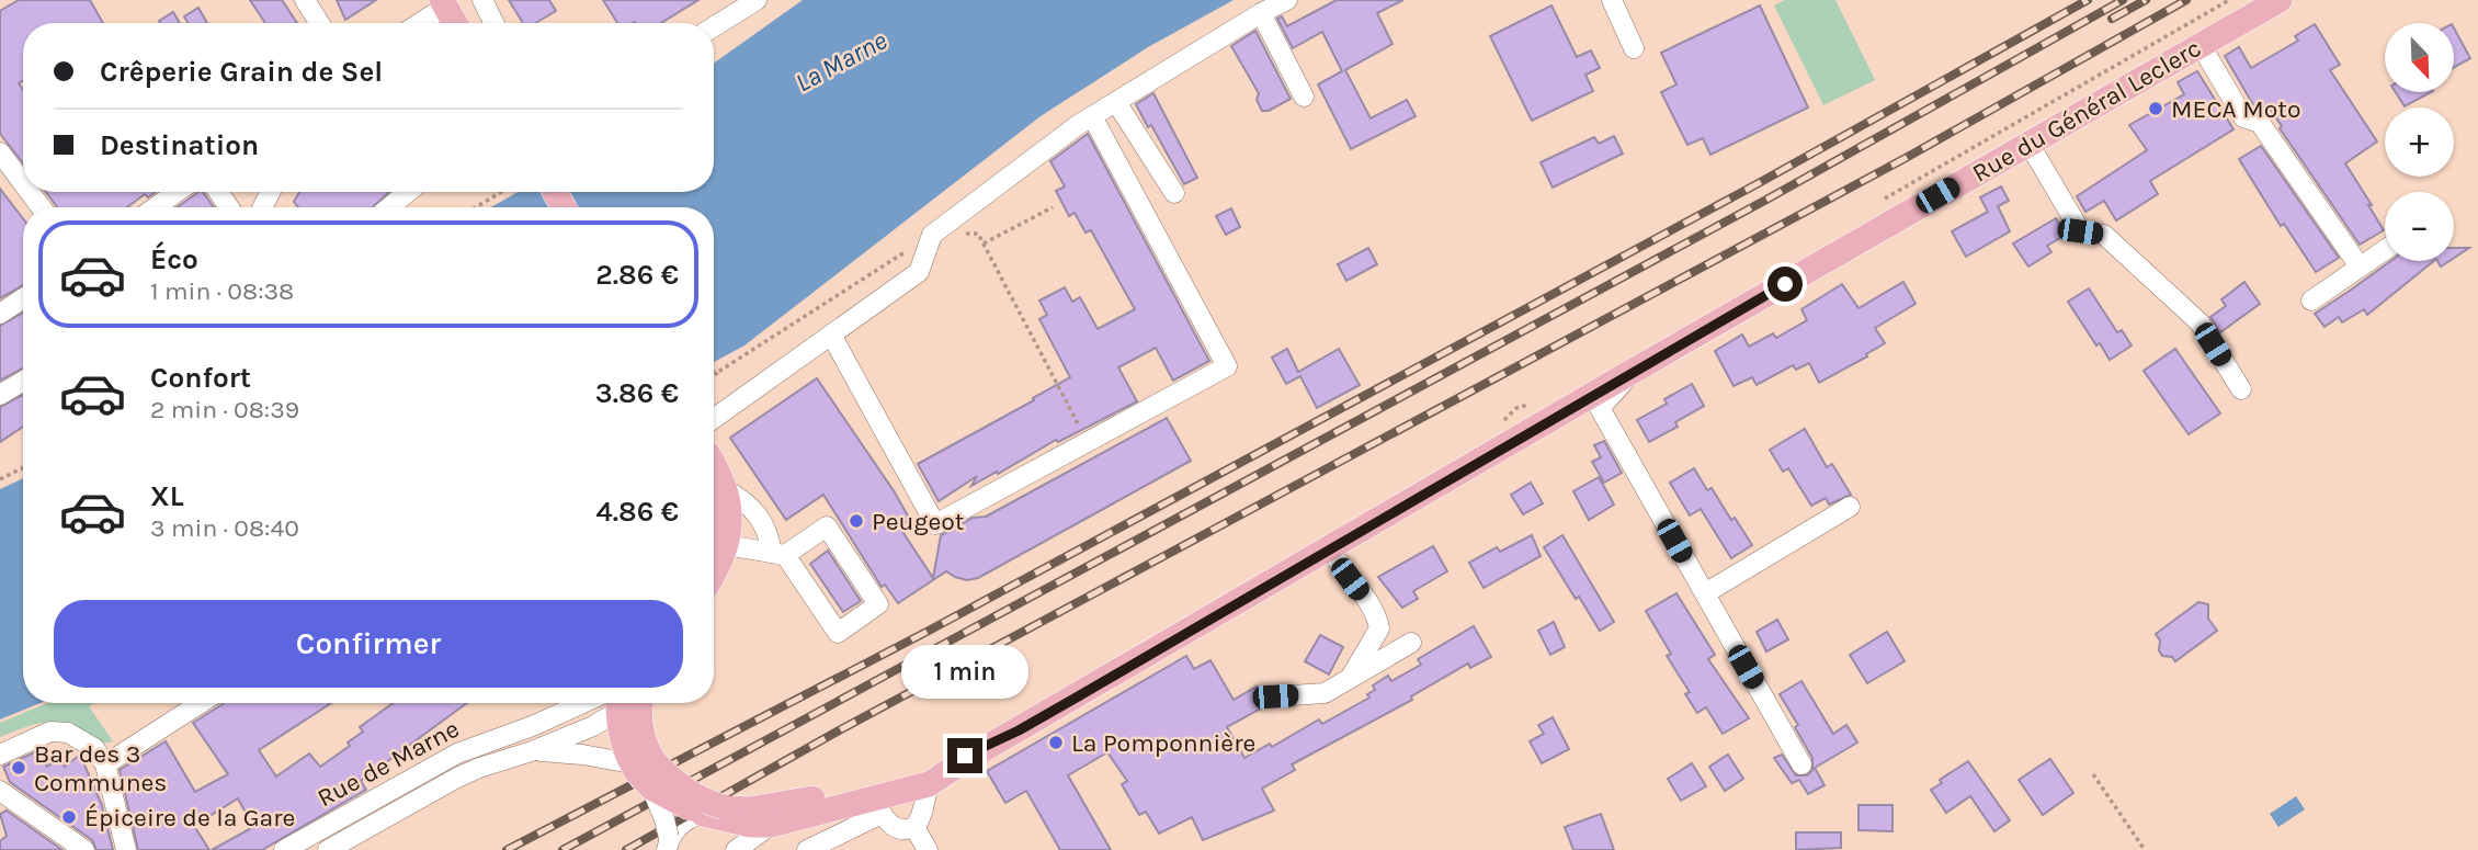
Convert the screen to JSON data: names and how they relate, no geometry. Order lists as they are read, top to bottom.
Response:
{
  "streets": {
    "main road": ["Rue du Général Leclerc"],
    "street": ["Rue de Marne"]
  },
  "water": ["La Marne"],
  "places": [
    "MECA Moto",
    "Peugeot",
    "La Pomponnière",
    "Bar des 3 Communes",
    "Épiceire de la Gare"
  ],
  "north": "bottom right",
  "page": {
    "map_buttons": ["+", "−"],
    "banner": ["Crêperie Grain de Sel", "Destination"],
    "list": [
      {
        "name": "Éco",
        "note": "1 min · 08:38",
        "value": "2.86 €"
      },
      {
        "name": "Confort",
        "note": "2 min · 08:39",
        "value": "3.86 €"
      },
      {
        "name": "XL",
        "note": "3 min · 08:40",
        "value": "4.86 €"
      }
    ],
    "buttons": "Confirmer",
    "bubble": "1 min"
  }
}
